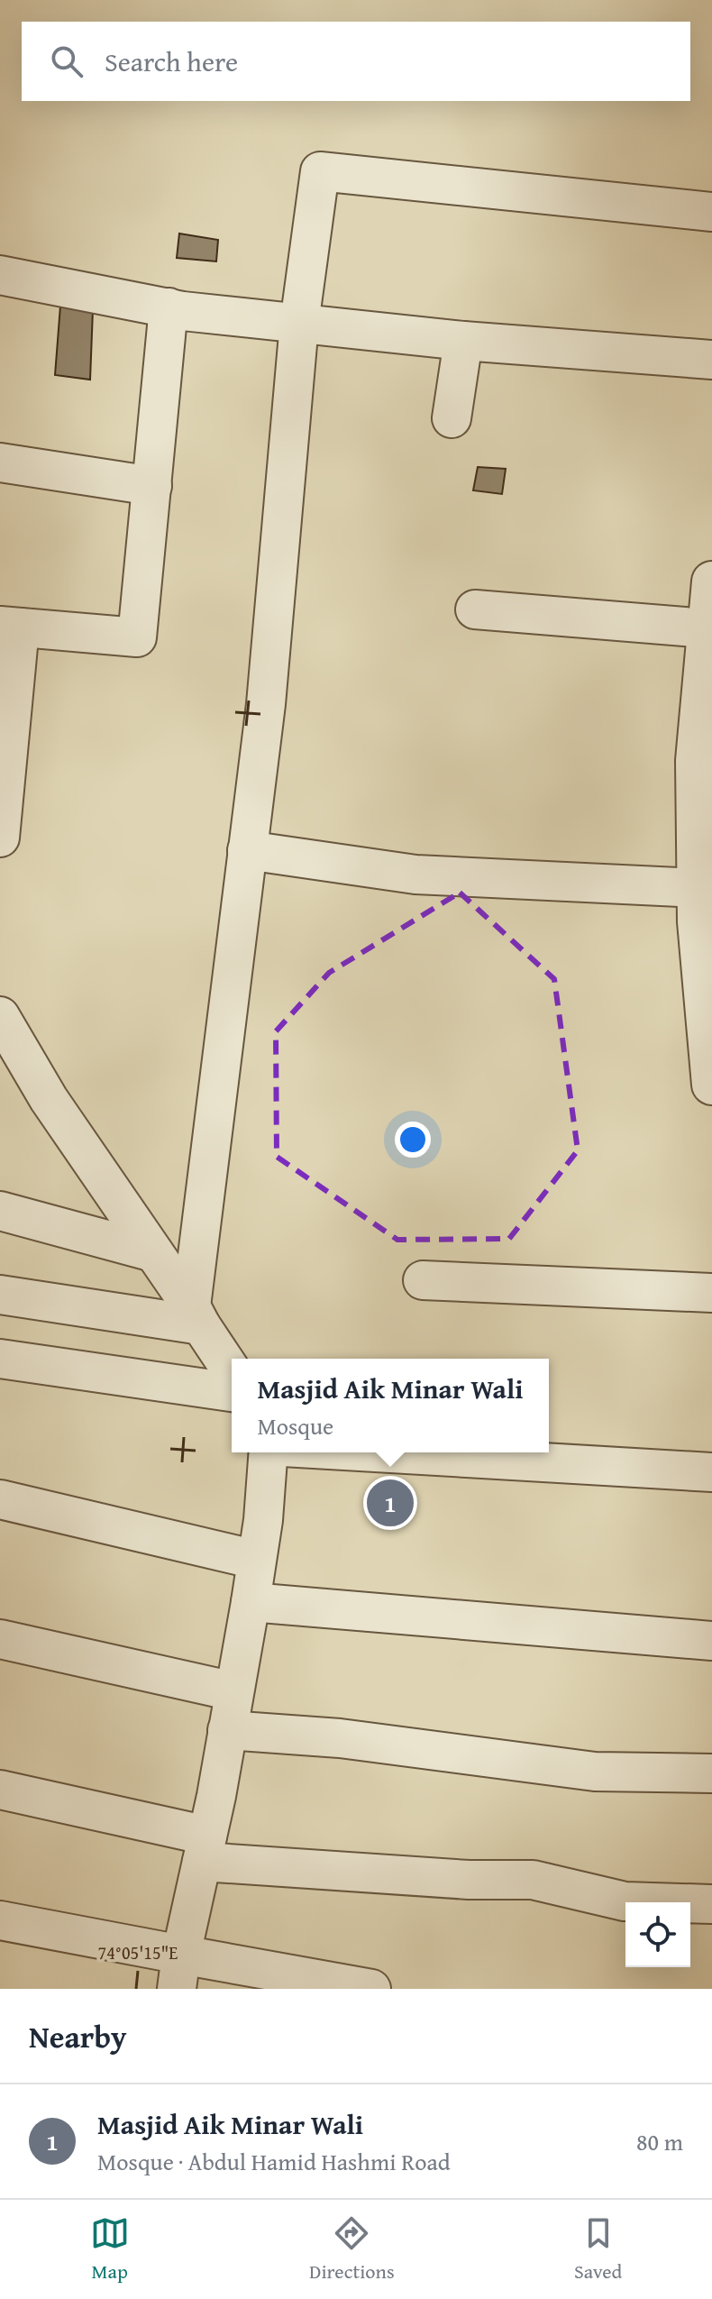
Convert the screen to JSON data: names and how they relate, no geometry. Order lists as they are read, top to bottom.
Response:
{
  "page": {
    "search": "Search here",
    "popup": ["Masjid Aik Minar Wali", "Mosque"],
    "pins": "1",
    "heading": "Nearby",
    "list": [
      {
        "mark": "1",
        "name": "Masjid Aik Minar Wali",
        "note": "Mosque · Abdul Hamid Hashmi Road",
        "value": "80 m"
      }
    ],
    "nav": ["Map", "Directions", "Saved"]
  },
  "coordinates": ["74°05'15\"E"]
}
